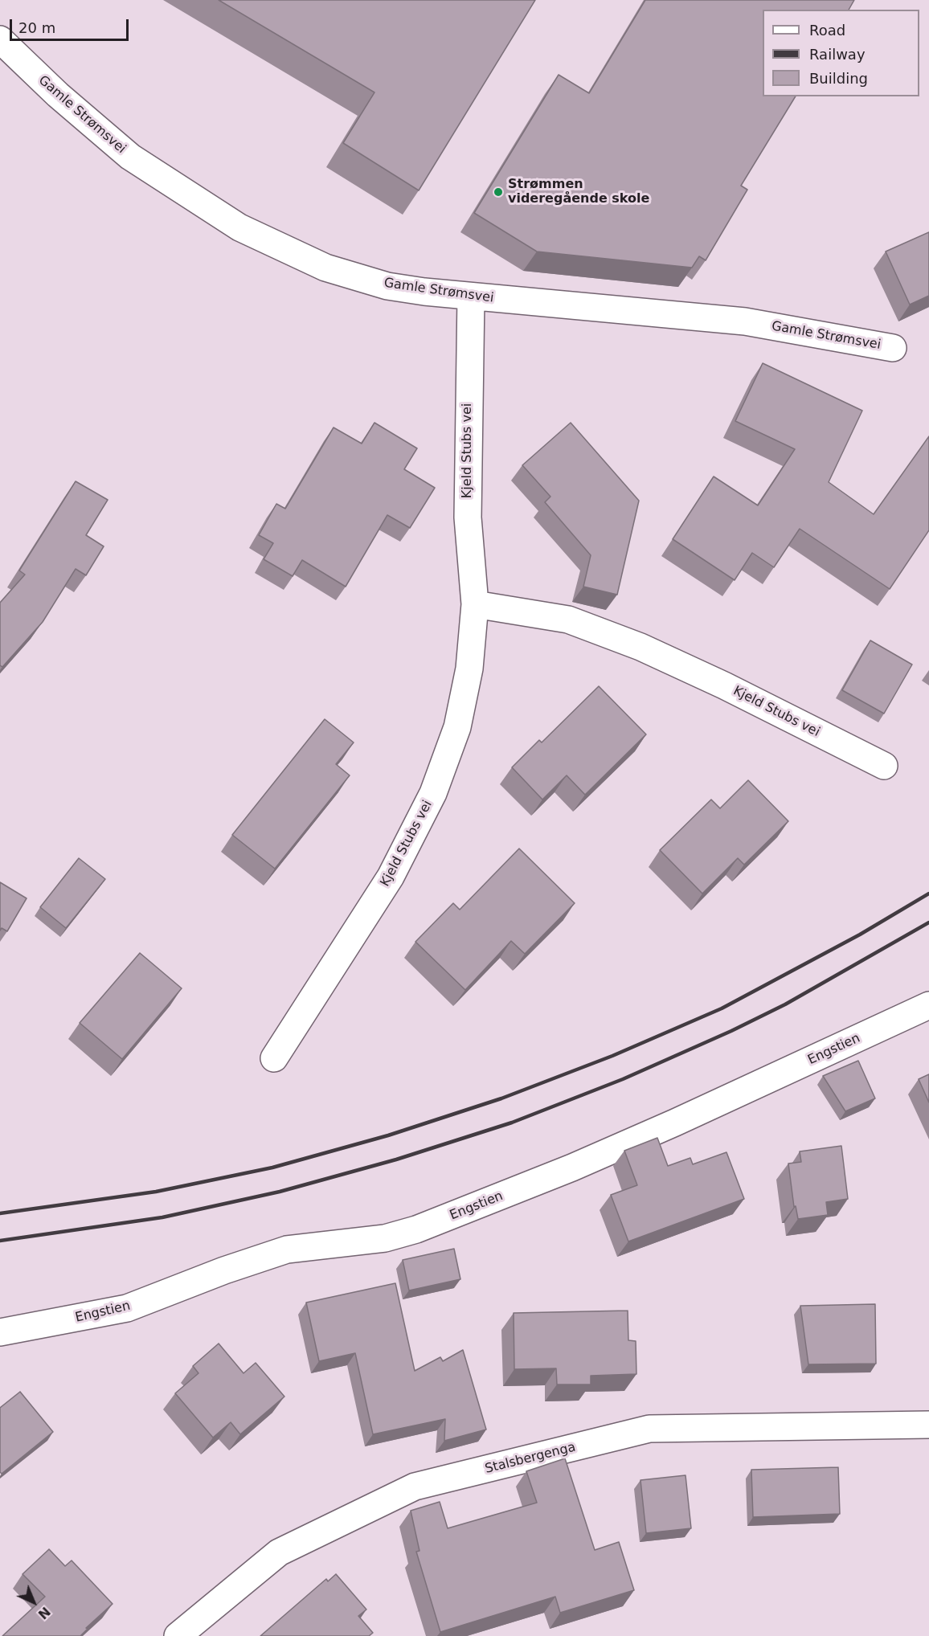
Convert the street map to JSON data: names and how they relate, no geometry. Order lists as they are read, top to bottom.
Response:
{
  "streets": {
    "street": [
      "Gamle Strømsvei",
      "Kjeld Stubs vei",
      "Engstien",
      "Stalsbergenga"
    ]
  },
  "crossings": [
    ["Gamle Strømsvei", "Kjeld Stubs vei"]
  ],
  "places": ["Strømmen videregående skole"],
  "legend": ["Road", "Railway", "Building"],
  "scale_bar": "20 m",
  "north": "bottom right"
}
